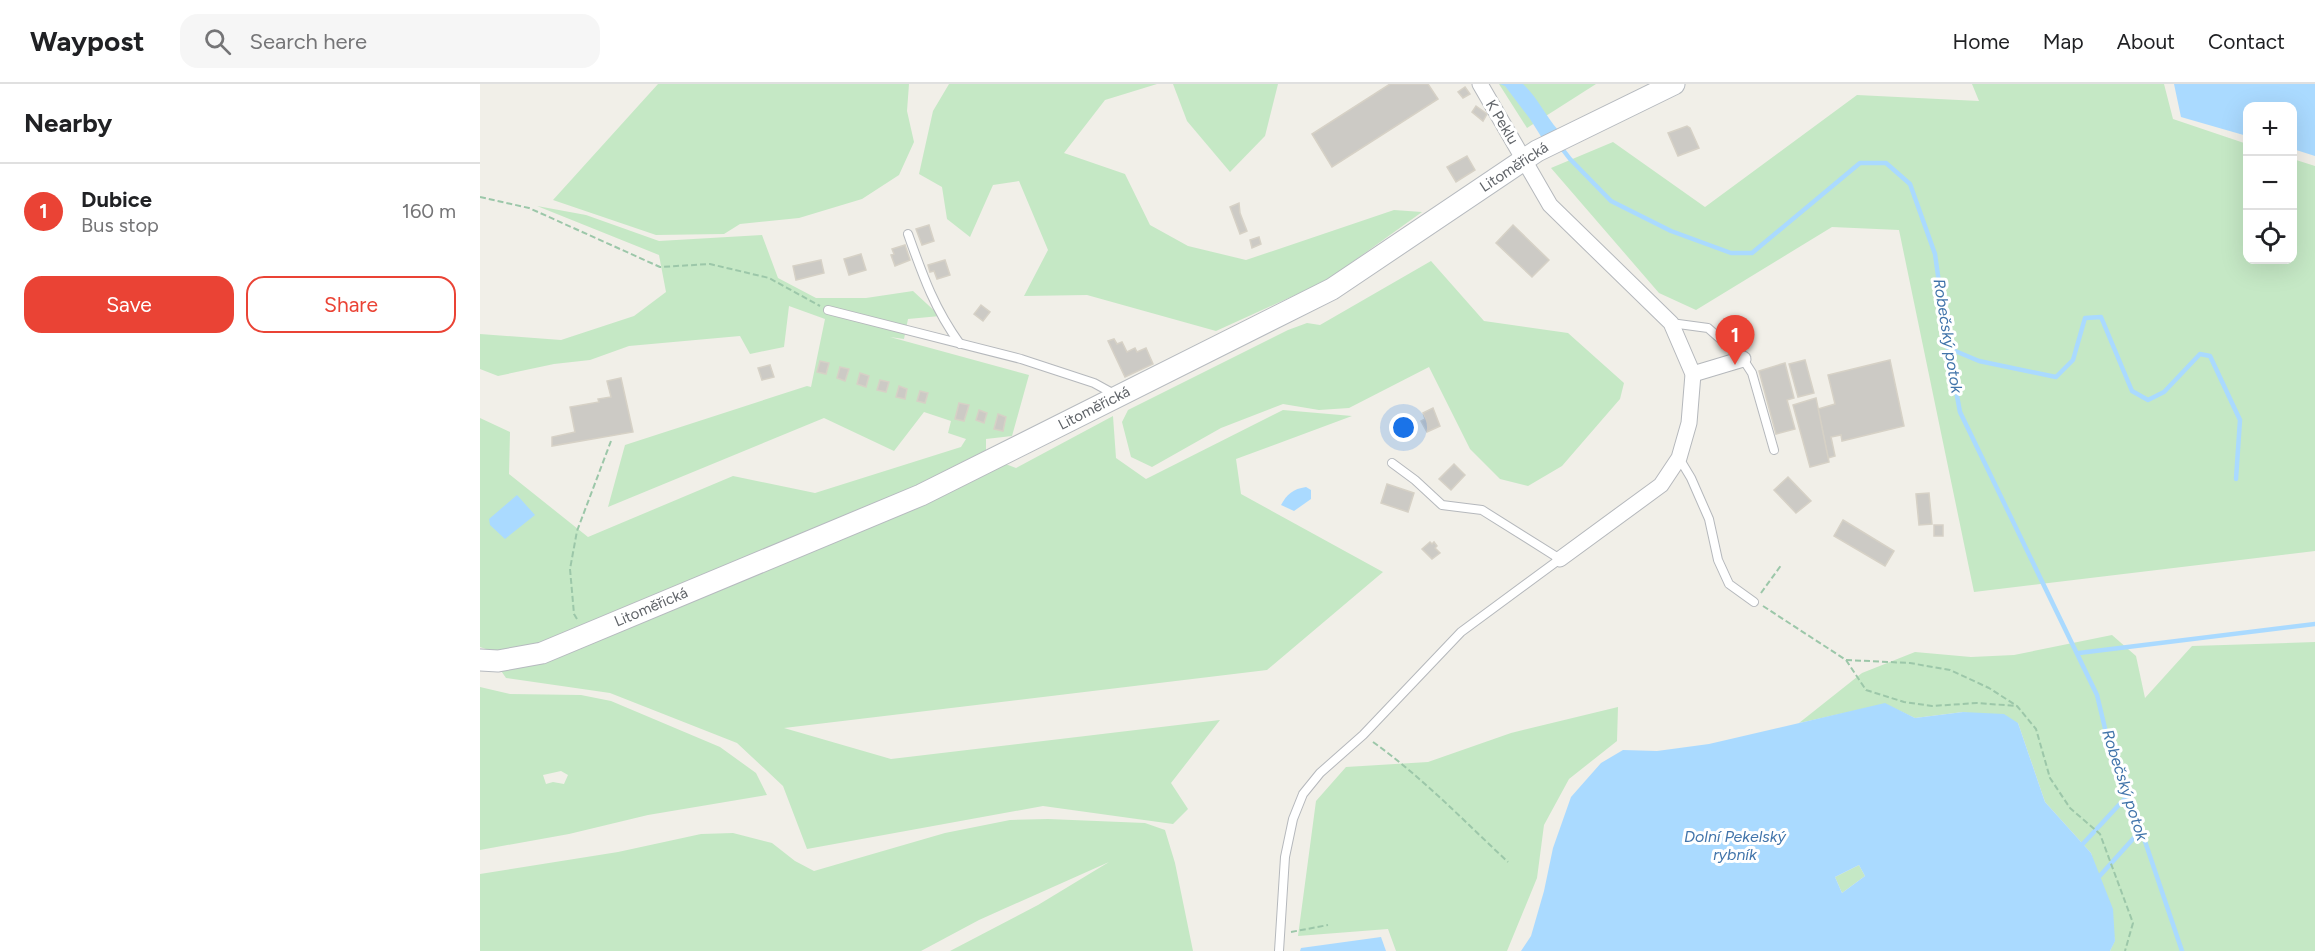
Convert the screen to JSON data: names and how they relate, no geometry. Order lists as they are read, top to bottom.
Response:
{
  "streets": {
    "street": ["K Peklu", "Litoměřická"]
  },
  "crossings": [
    ["K Peklu", "Litoměřická"]
  ],
  "water": ["Robečský potok", "Dolní Pekelský rybník"],
  "page": {
    "header": "Waypost",
    "search": "Search here",
    "nav": [
      "Home",
      "Map",
      "About",
      "Contact"
    ],
    "heading": "Nearby",
    "map_buttons": ["+", "−"],
    "list": [
      {
        "mark": "1",
        "name": "Dubice",
        "note": "Bus stop",
        "value": "160 m"
      }
    ],
    "buttons": ["Save", "Share"],
    "pins": "1"
  }
}
